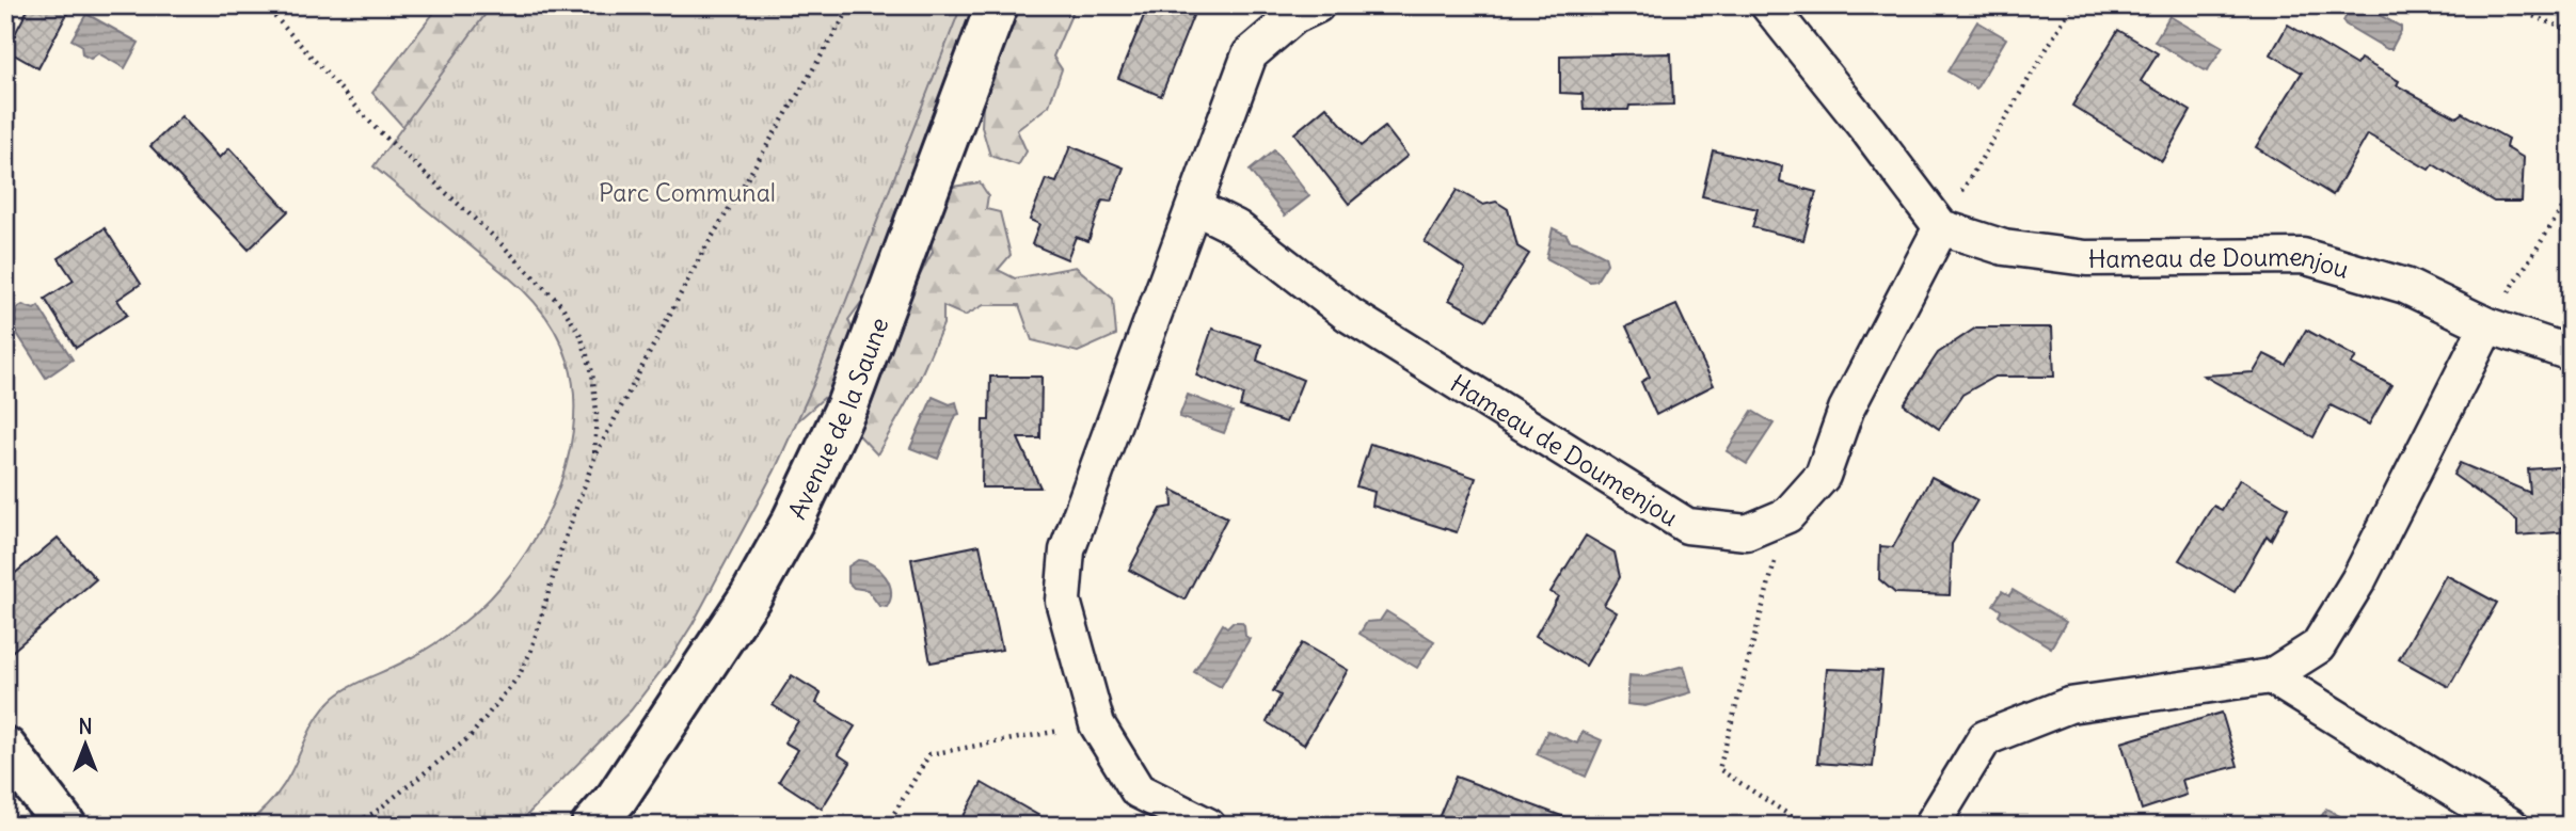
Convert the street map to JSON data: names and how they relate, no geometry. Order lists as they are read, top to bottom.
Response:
{
  "streets": {
    "street": ["Hameau de Doumenjou", "Avenue de la Saune"]
  },
  "parks": ["Parc Communal"],
  "north": "top"
}
